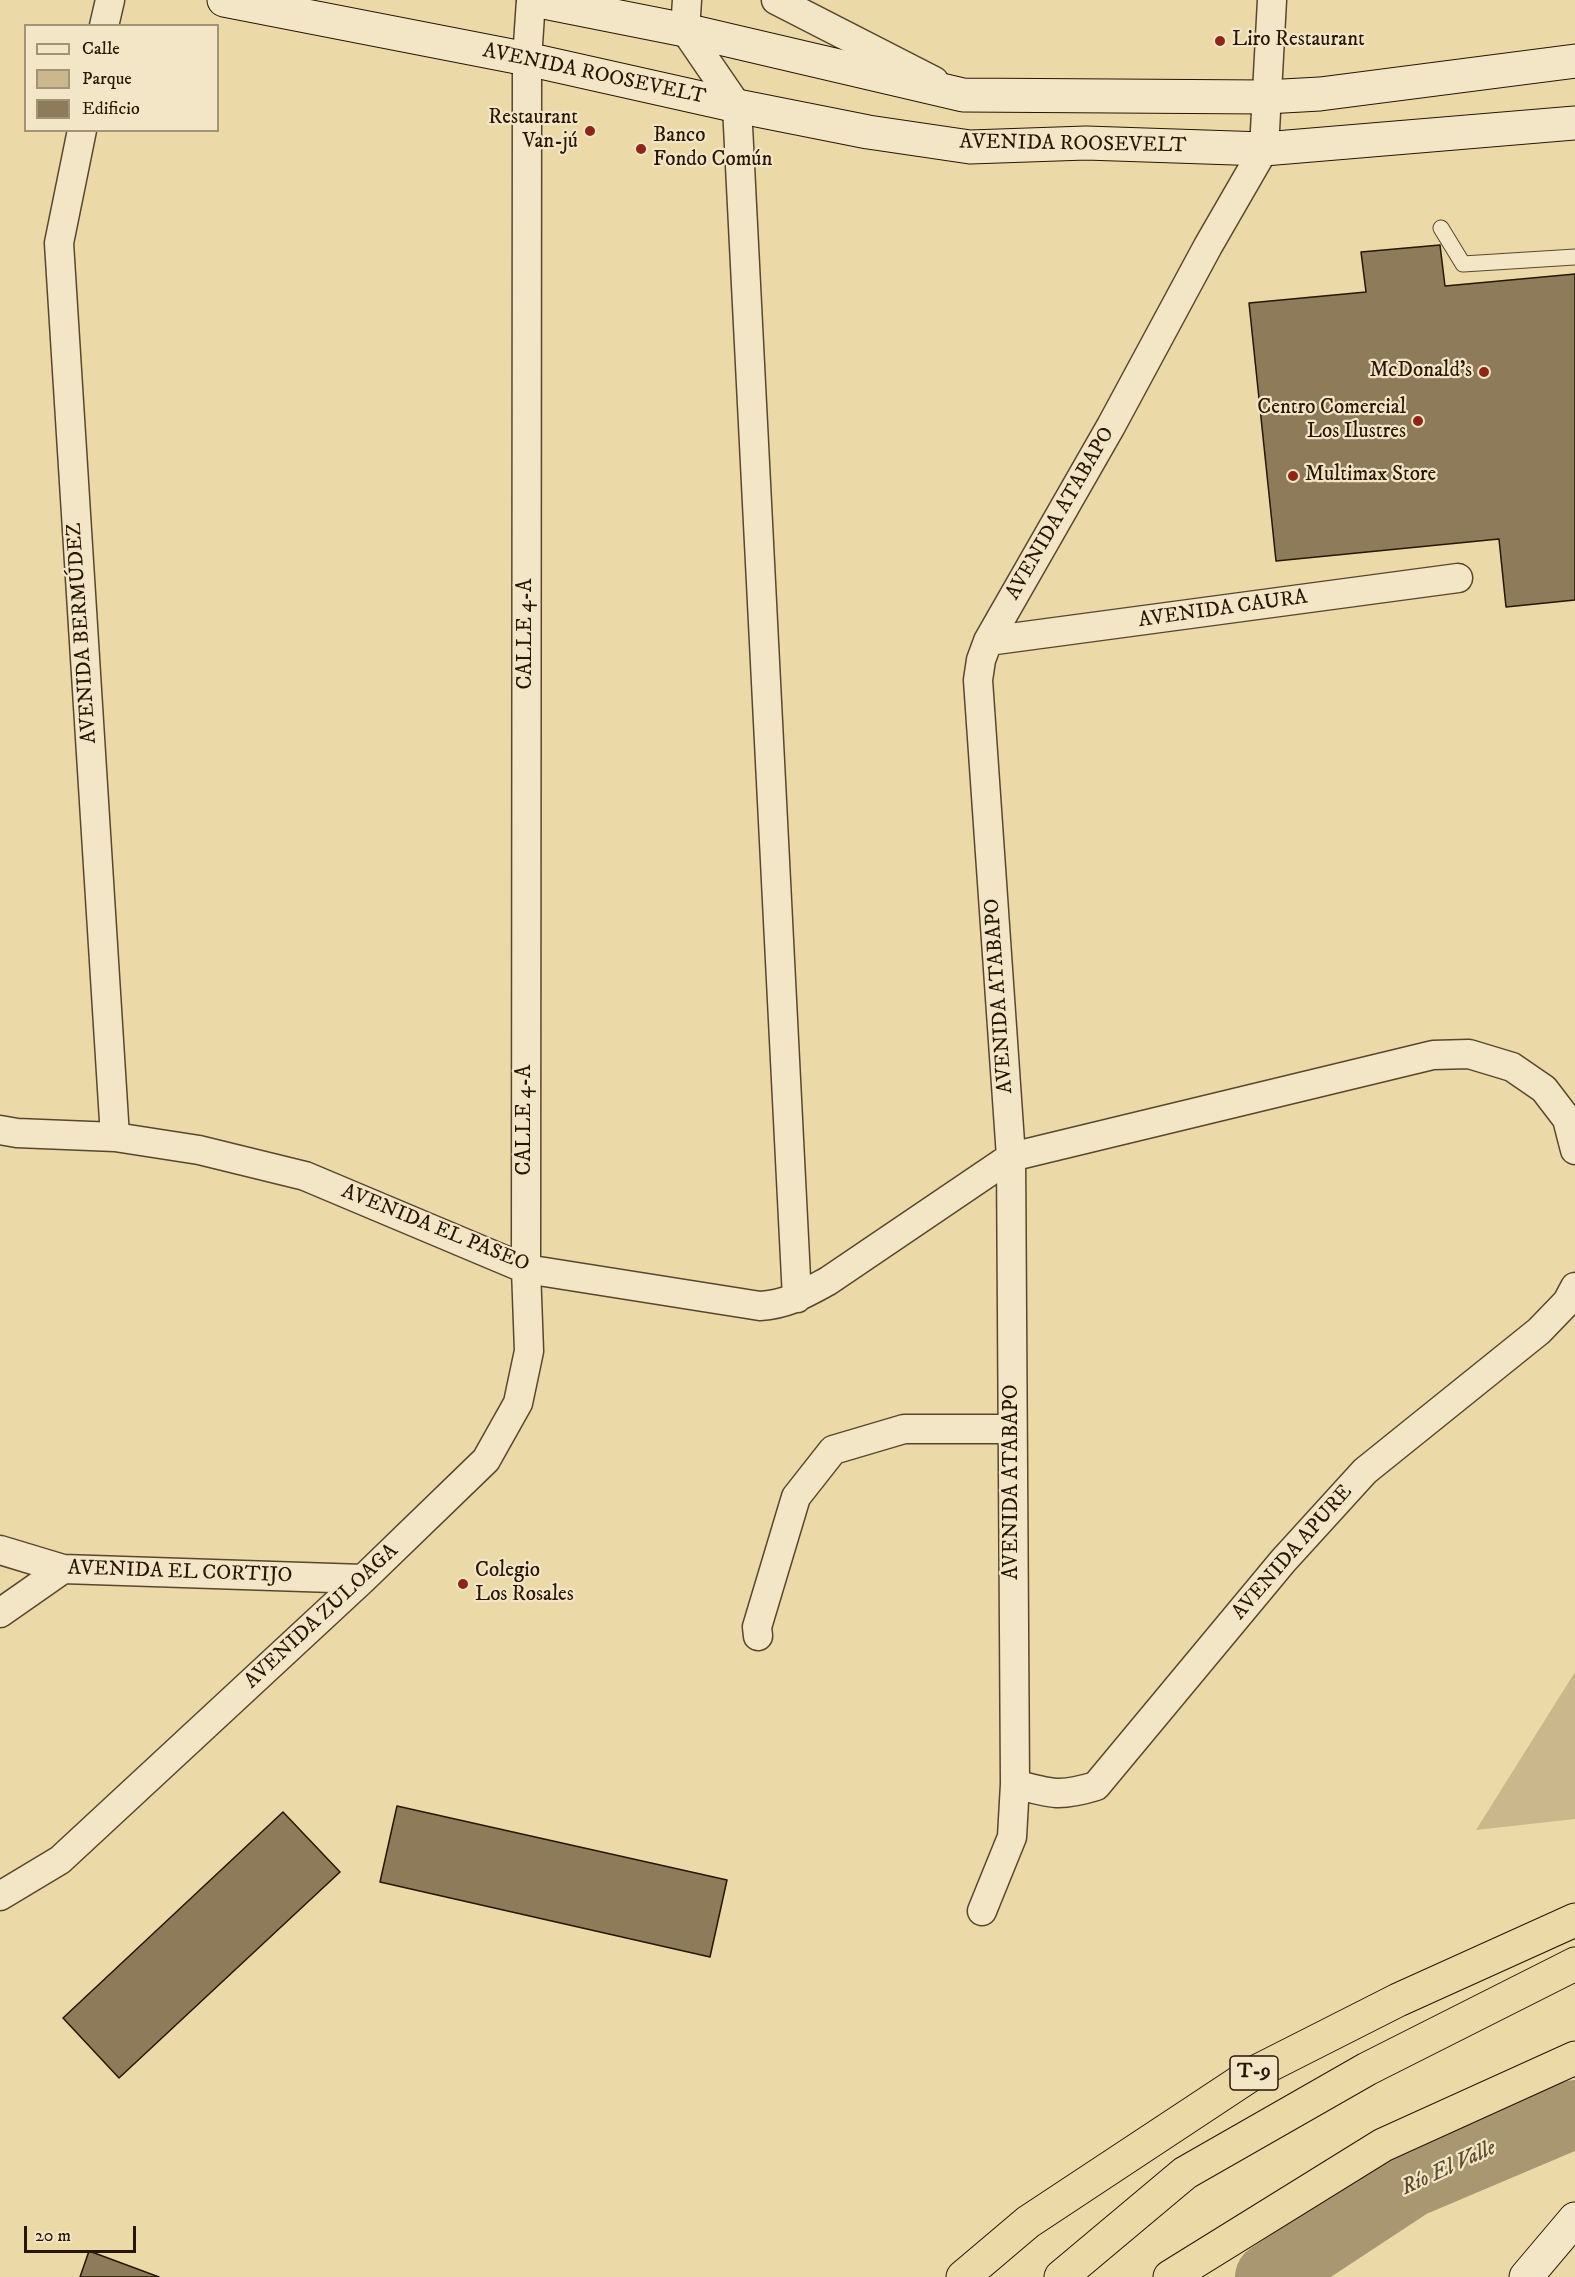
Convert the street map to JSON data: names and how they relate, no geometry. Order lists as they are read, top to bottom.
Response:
{
  "streets": {
    "highway": ["T-9"],
    "street": [
      "AVENIDA ROOSEVELT",
      "AVENIDA ATABAPO",
      "AVENIDA CAURA",
      "AVENIDA BERMÚDEZ",
      "CALLE 4-A",
      "AVENIDA EL PASEO",
      "AVENIDA APURE",
      "AVENIDA EL CORTIJO",
      "AVENIDA ZULOAGA"
    ]
  },
  "crossings": [
    ["AVENIDA ROOSEVELT", "AVENIDA ATABAPO"],
    ["AVENIDA ROOSEVELT", "CALLE 4-A"],
    ["AVENIDA ATABAPO", "AVENIDA CAURA"],
    ["AVENIDA ATABAPO", "AVENIDA EL PASEO"],
    ["AVENIDA ATABAPO", "AVENIDA APURE"],
    ["AVENIDA BERMÚDEZ", "AVENIDA EL PASEO"],
    ["CALLE 4-A", "AVENIDA EL PASEO"],
    ["CALLE 4-A", "AVENIDA ZULOAGA"],
    ["AVENIDA EL PASEO", "AVENIDA ZULOAGA"],
    ["AVENIDA EL CORTIJO", "AVENIDA ZULOAGA"]
  ],
  "water": ["Río El Valle"],
  "places": [
    "Liro Restaurant",
    "Restaurant Van-jú",
    "Banco Fondo Común",
    "McDonald's",
    "Centro Comercial Los Ilustres",
    "Multimax Store",
    "Colegio Los Rosales"
  ],
  "legend": ["Calle", "Parque", "Edificio"],
  "scale_bar": "20 m"
}
